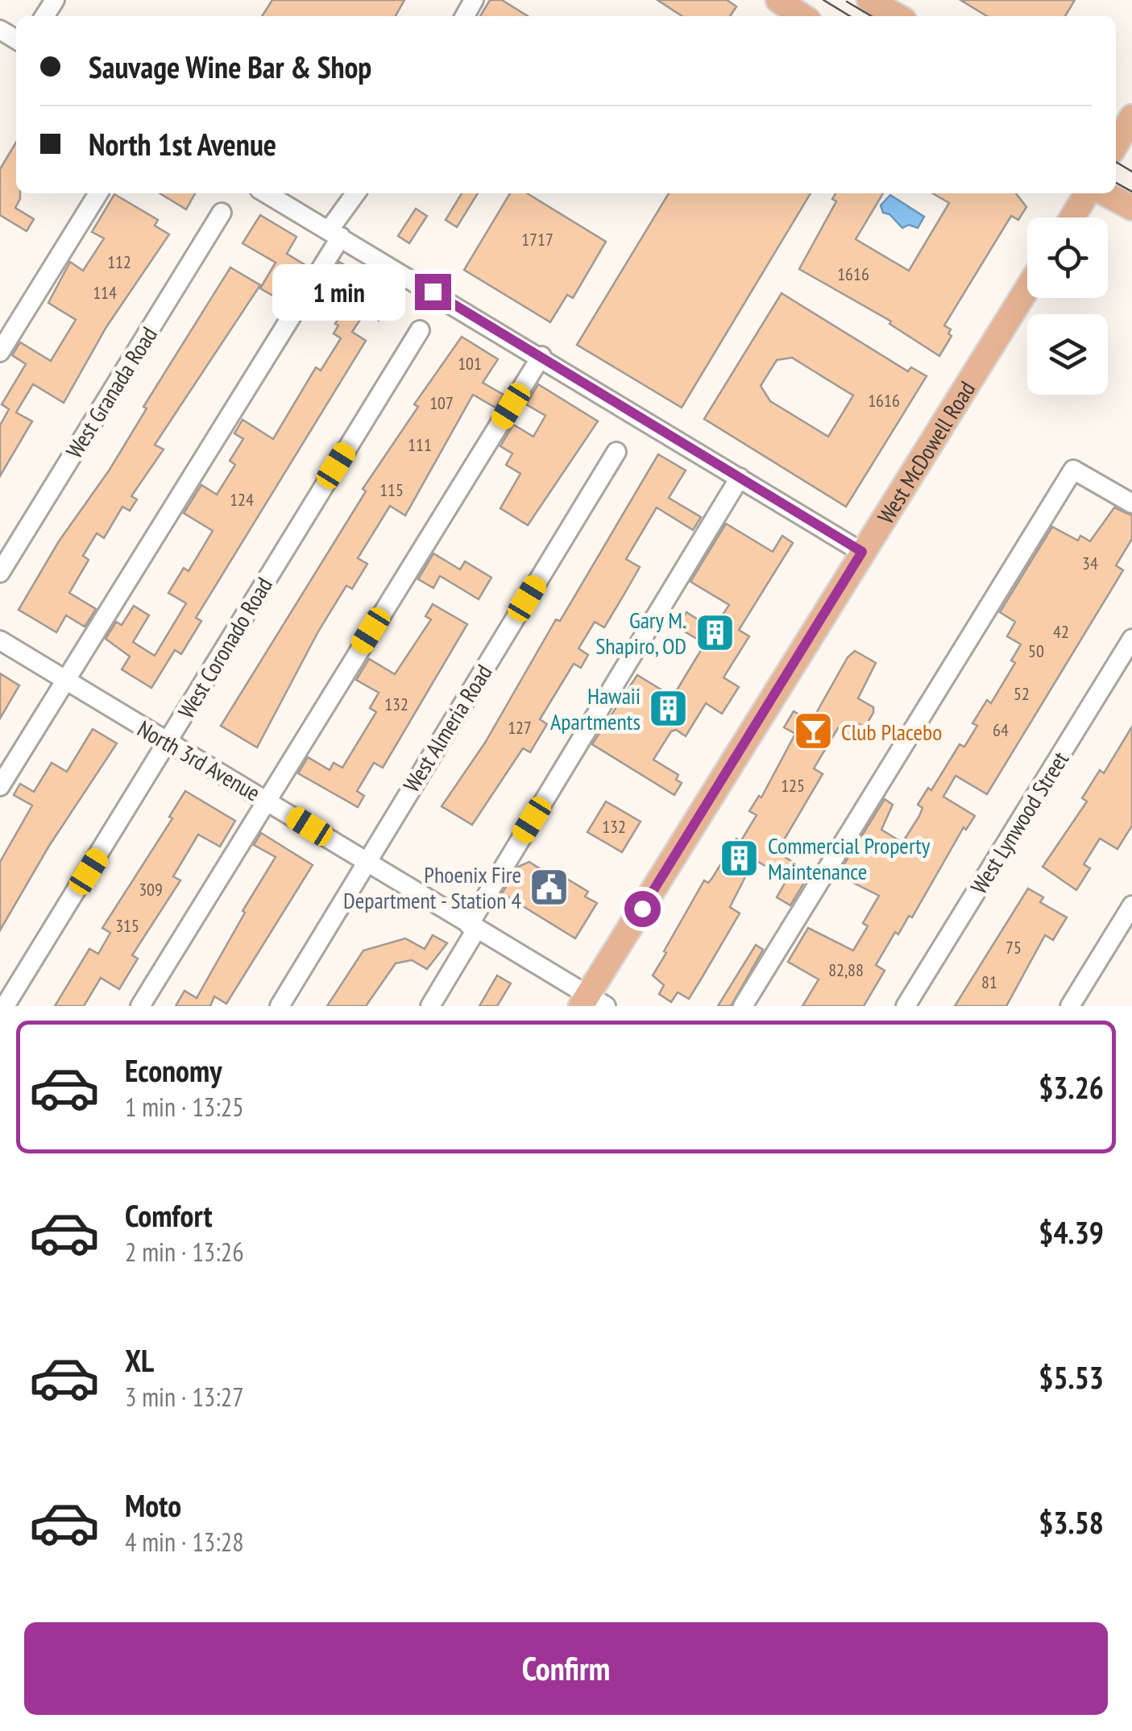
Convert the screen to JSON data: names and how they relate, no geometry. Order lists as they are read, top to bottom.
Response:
{
  "streets": {
    "main road": ["West McDowell Road"],
    "street": [
      "West Granada Road",
      "West Coronado Road",
      "West Almeria Road",
      "North 3rd Avenue",
      "West Lynwood Street"
    ]
  },
  "crossings": [
    ["West McDowell Road", "North 3rd Avenue"],
    ["West Coronado Road", "North 3rd Avenue"],
    ["West Almeria Road", "North 3rd Avenue"]
  ],
  "places": {
    "building": ["Gary M. Shapiro, OD", "Hawaii Apartments", "Commercial Property Maintenance"],
    "bar": ["Club Placebo"],
    "public building": ["Phoenix Fire Department - Station 4"]
  },
  "house_numbers": [
    "1717",
    "112",
    "1616",
    "114",
    "101",
    "1616",
    "107",
    "111",
    "115",
    "124",
    "34",
    "42",
    "50",
    "52",
    "132",
    "127",
    "64",
    "125",
    "132",
    "309",
    "315",
    "75",
    "82,88",
    "81"
  ],
  "page": {
    "banner": ["Sauvage Wine Bar & Shop", "North 1st Avenue"],
    "bubble": "1 min",
    "list": [
      {
        "name": "Economy",
        "note": "1 min · 13:25",
        "value": "$3.26"
      },
      {
        "name": "Comfort",
        "note": "2 min · 13:26",
        "value": "$4.39"
      },
      {
        "name": "XL",
        "note": "3 min · 13:27",
        "value": "$5.53"
      },
      {
        "name": "Moto",
        "note": "4 min · 13:28",
        "value": "$3.58"
      }
    ],
    "buttons": "Confirm"
  }
}
